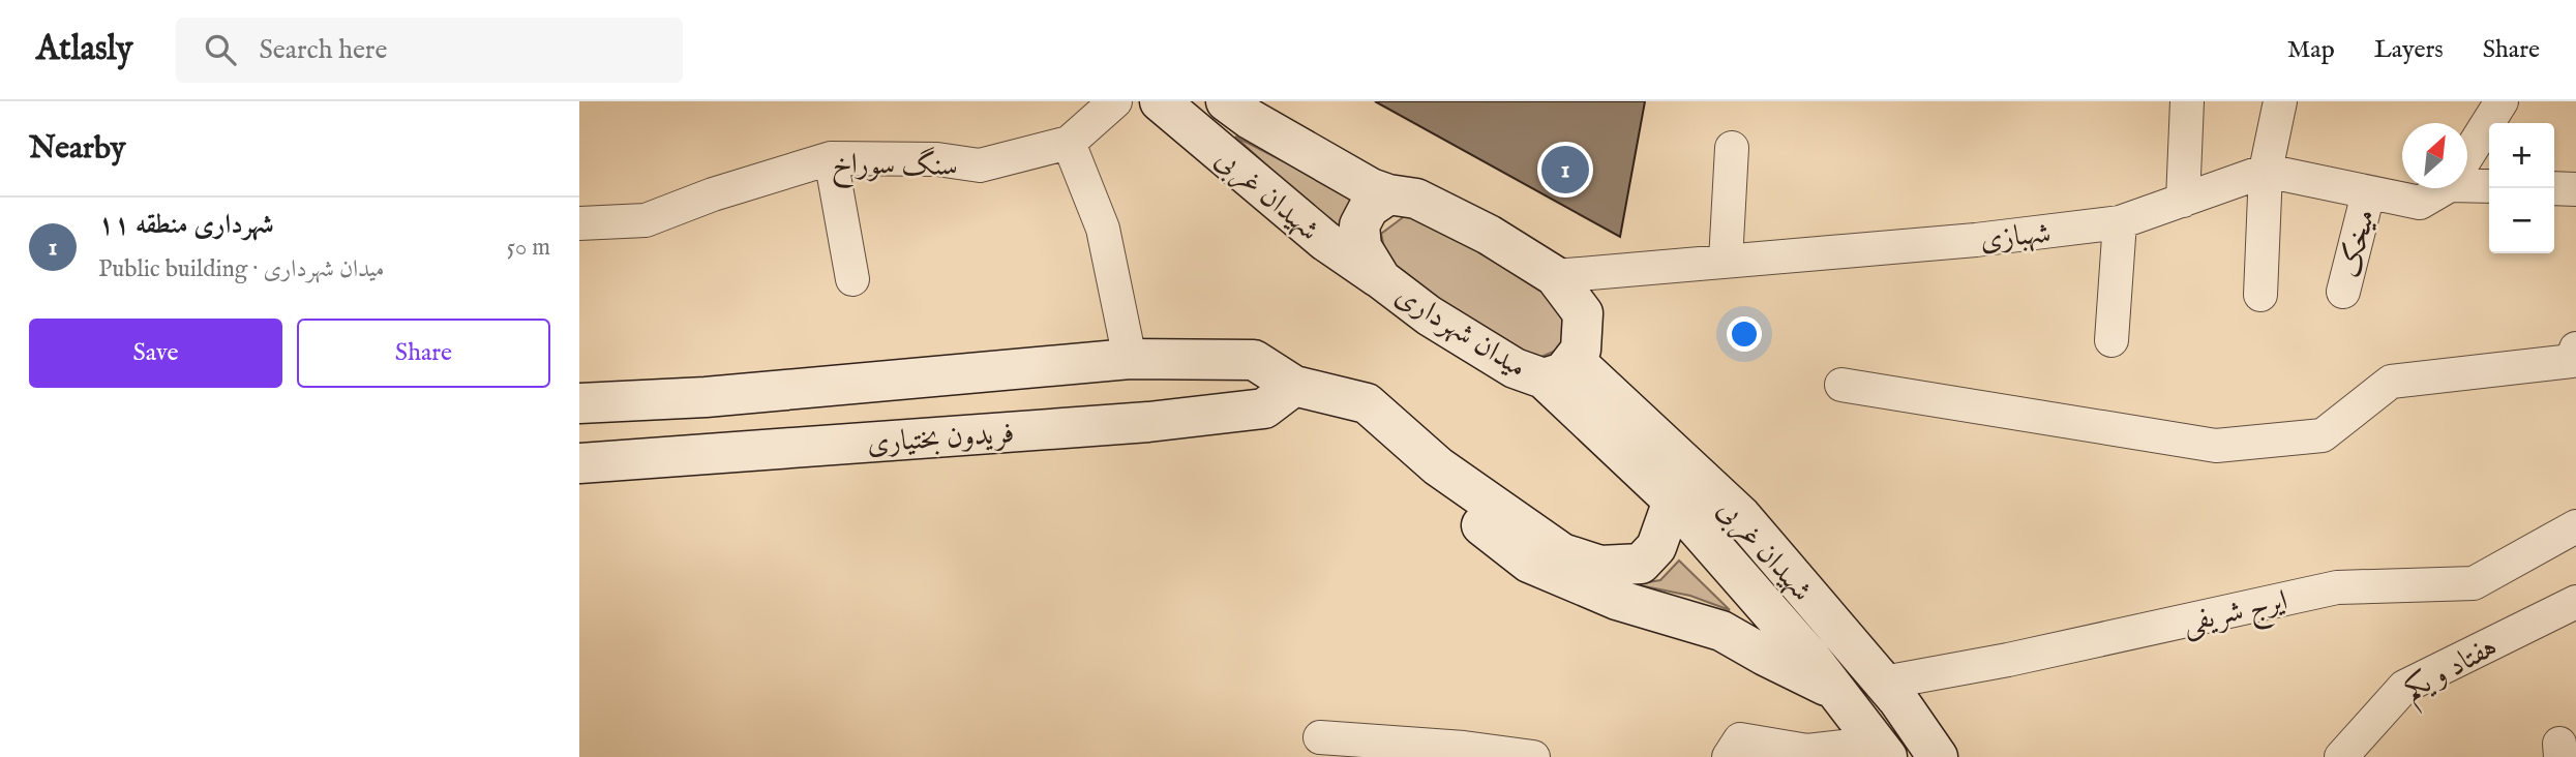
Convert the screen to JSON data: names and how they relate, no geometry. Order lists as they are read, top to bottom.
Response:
{
  "streets": {
    "street": [
      "سنگ سوراخ",
      "شهیدان غربی",
      "شهبازی",
      "میخک",
      "میدان شهرداری",
      "فریدون بختیاری",
      "ایرج شریفی",
      "هفتاد و یکم"
    ]
  },
  "crossings": [
    ["شهیدان غربی", "میدان شهرداری"],
    ["شهیدان غربی", "ایرج شریفی"],
    ["شهبازی", "میدان شهرداری"]
  ],
  "north": "top right",
  "page": {
    "header": "Atlasly",
    "search": "Search here",
    "nav": ["Map", "Layers", "Share"],
    "heading": "Nearby",
    "map_buttons": ["+", "−"],
    "pins": "1",
    "list": [
      {
        "mark": "1",
        "name": "شهرداری منطقه ۱۱",
        "note": "Public building · میدان شهرداری",
        "value": "50 m"
      }
    ],
    "buttons": ["Save", "Share"]
  }
}
